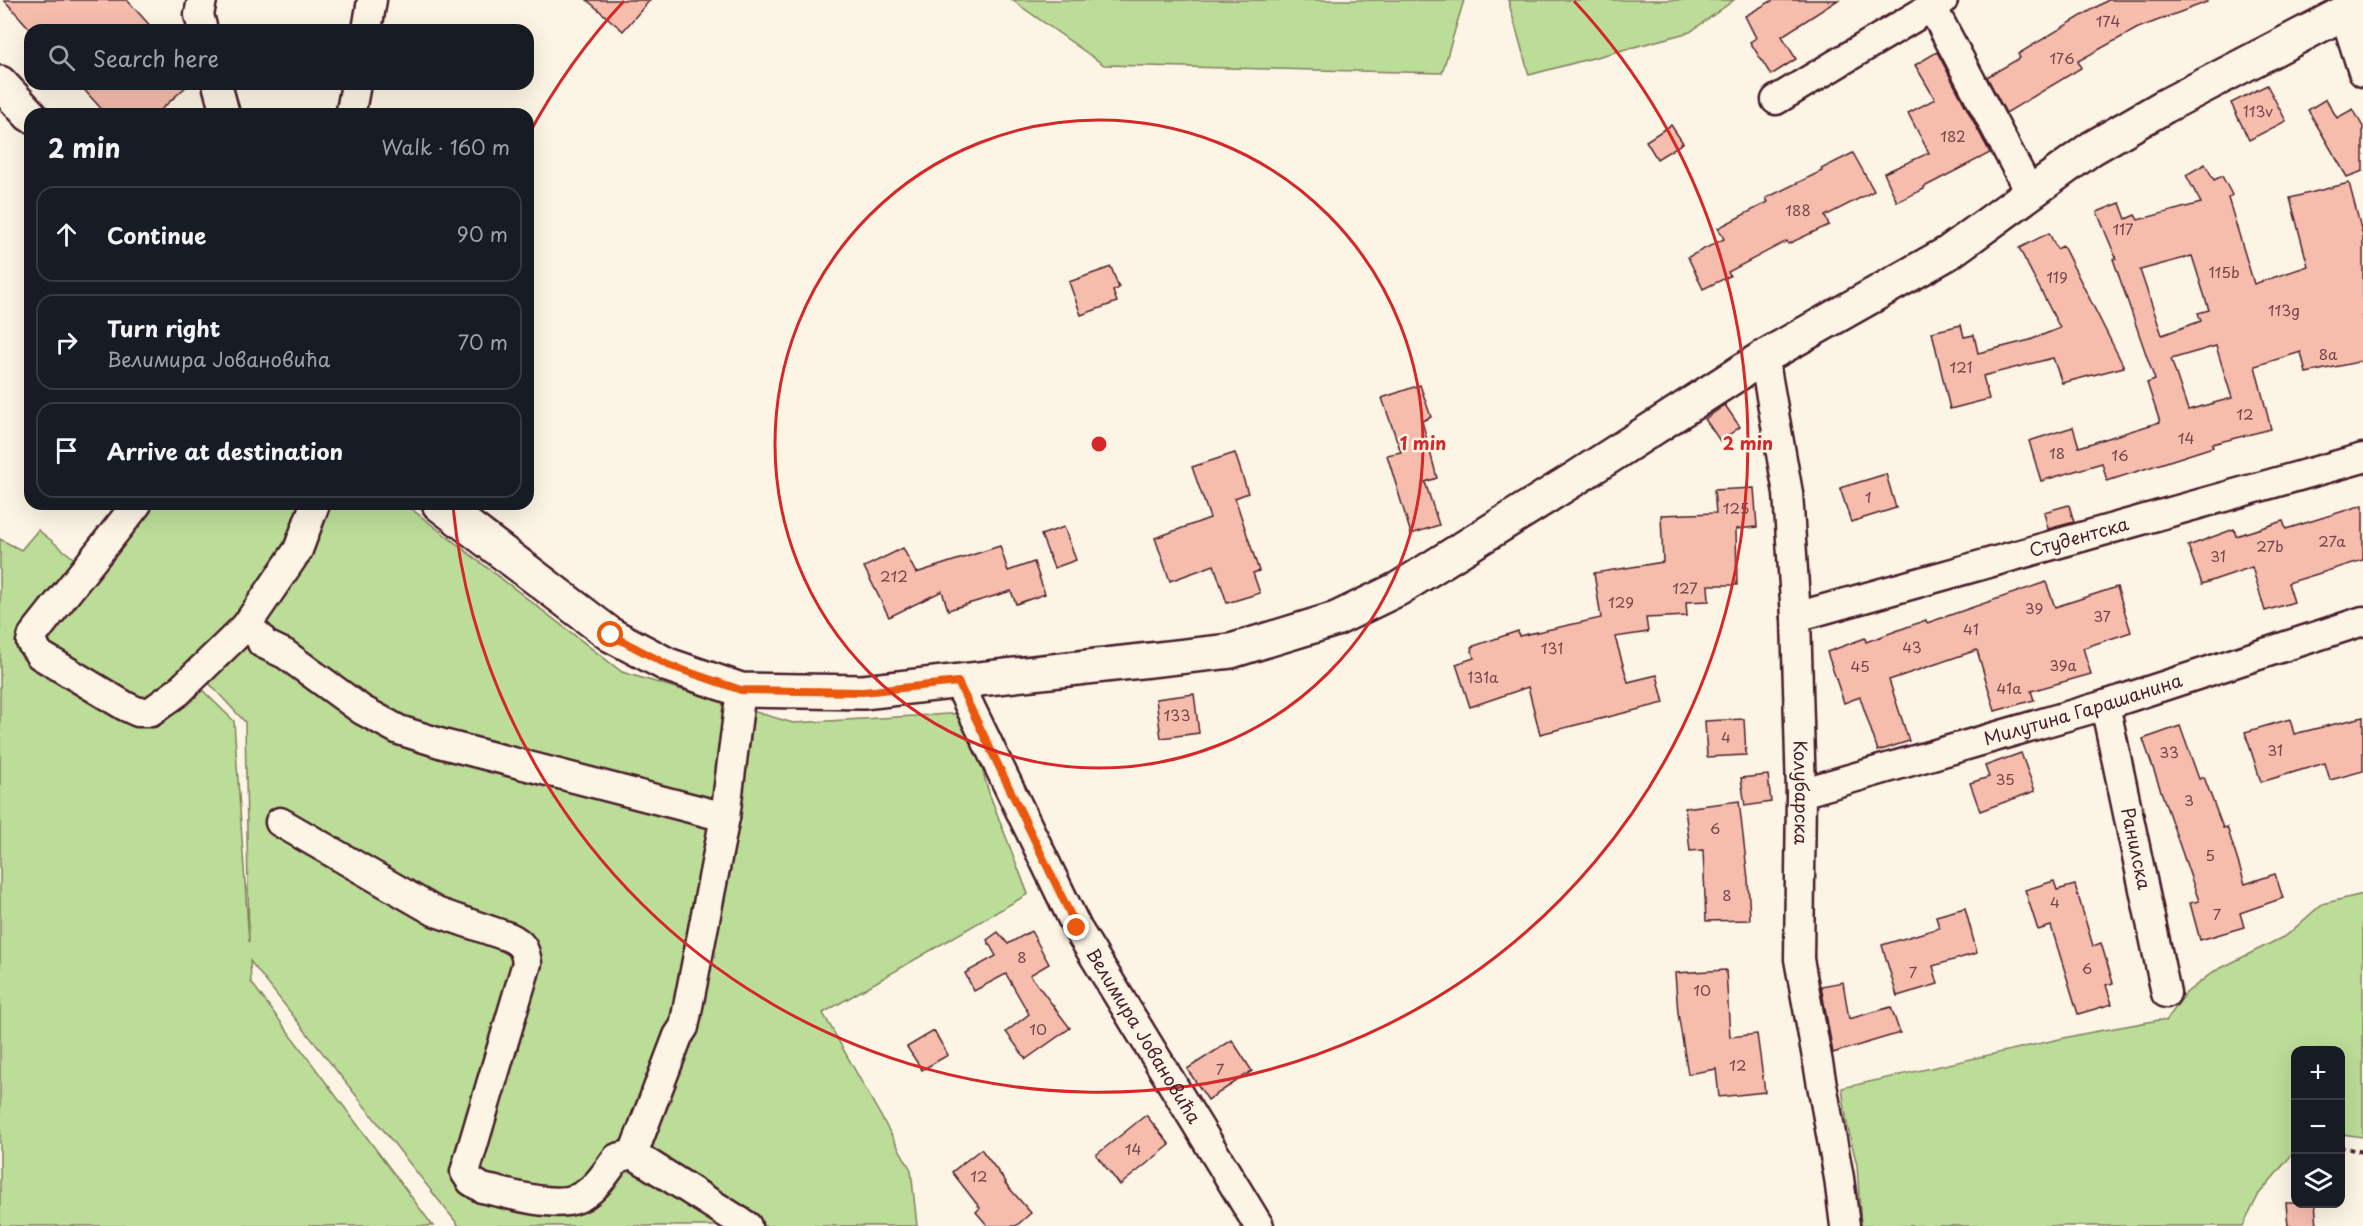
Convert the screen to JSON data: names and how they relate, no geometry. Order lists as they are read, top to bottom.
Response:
{
  "streets": {
    "street": [
      "Студентска",
      "Милутина Гарашанина",
      "Колубарска",
      "Ранилска",
      "Велимира Јовановића"
    ]
  },
  "crossings": [
    ["Студентска", "Колубарска"],
    ["Милутина Гарашанина", "Колубарска"],
    ["Милутина Гарашанина", "Ранилска"]
  ],
  "house_numbers": [
    "174",
    "176",
    "113v",
    "182",
    "188",
    "117",
    "115b",
    "119",
    "113g",
    "8a",
    "121",
    "12",
    "14",
    "18",
    "16",
    "1",
    "125",
    "27a",
    "27b",
    "31",
    "212",
    "127",
    "129",
    "39",
    "37",
    "41",
    "43",
    "131",
    "39a",
    "45",
    "131a",
    "41a",
    "133",
    "4",
    "31",
    "33",
    "35",
    "3",
    "6",
    "5",
    "8",
    "4",
    "7",
    "8",
    "6",
    "7",
    "10",
    "10",
    "12",
    "7",
    "14",
    "12"
  ],
  "page": {
    "search": "Search here",
    "heading": ["2 min", "Walk · 160 m"],
    "list": [
      ["Continue", "90 m"],
      ["Turn right", "Велимира Јовановића", "70 m"],
      "Arrive at destination"
    ],
    "map_buttons": ["+", "−"]
  },
  "rings": ["1 min", "2 min"]
}
